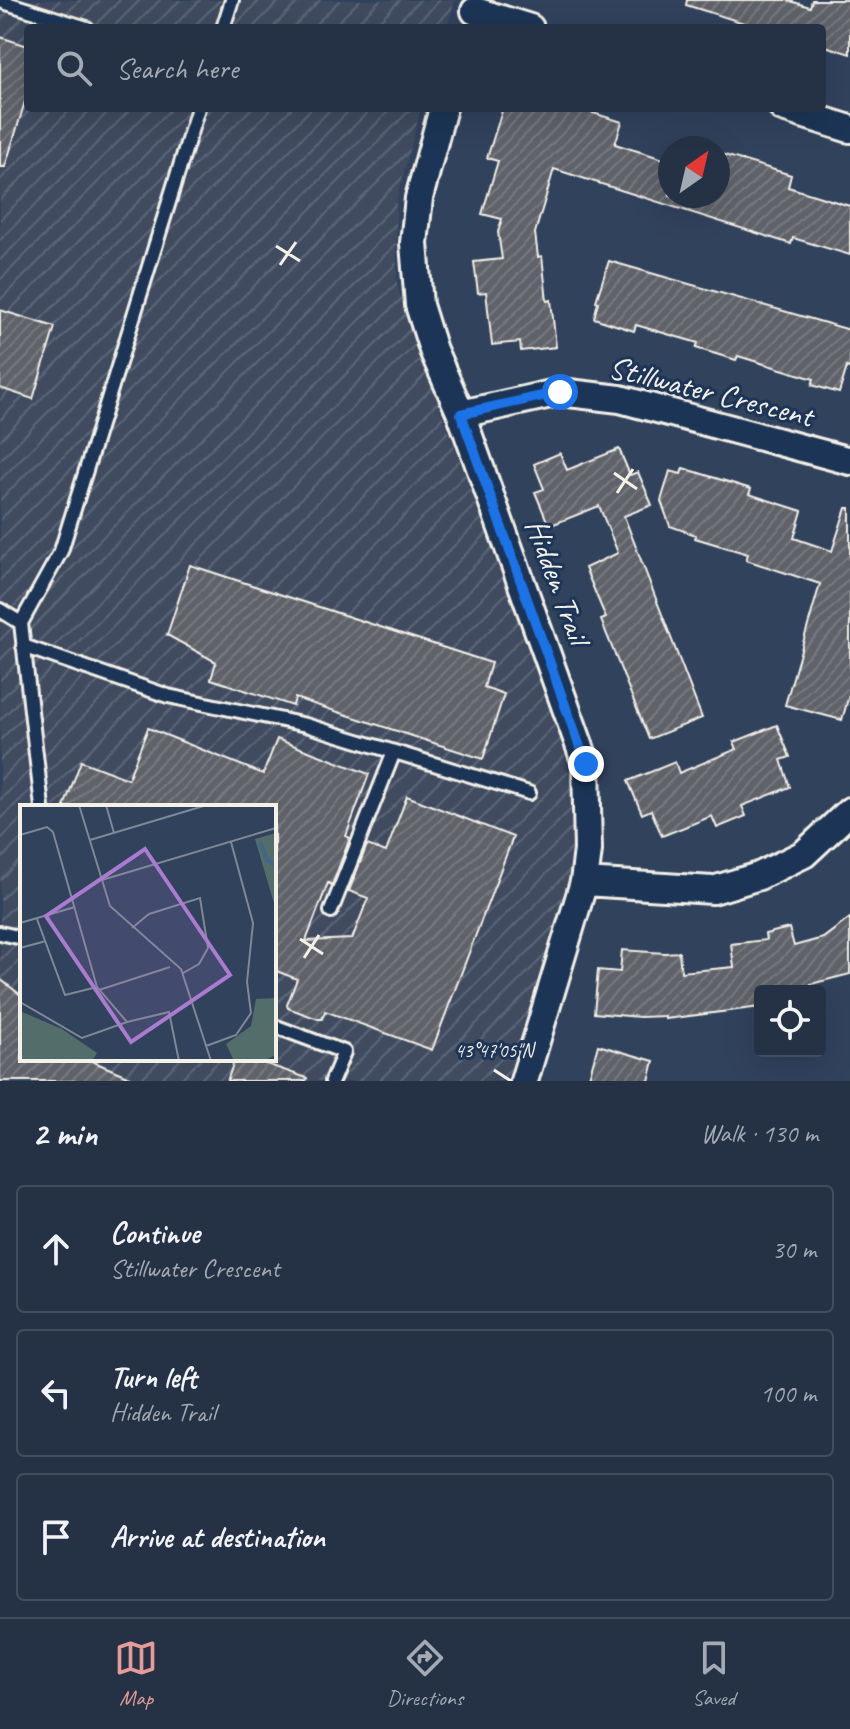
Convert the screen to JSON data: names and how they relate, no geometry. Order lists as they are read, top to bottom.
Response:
{
  "streets": {
    "street": ["Stillwater Crescent", "Hidden Trail"]
  },
  "crossings": [
    ["Stillwater Crescent", "Hidden Trail"]
  ],
  "north": "top right",
  "page": {
    "search": "Search here",
    "heading": ["2 min", "Walk · 130 m"],
    "list": [
      ["Continue", "Stillwater Crescent", "30 m"],
      ["Turn left", "Hidden Trail", "100 m"],
      "Arrive at destination"
    ],
    "nav": ["Map", "Directions", "Saved"]
  },
  "coordinates": ["43°47'05\"N"]
}
